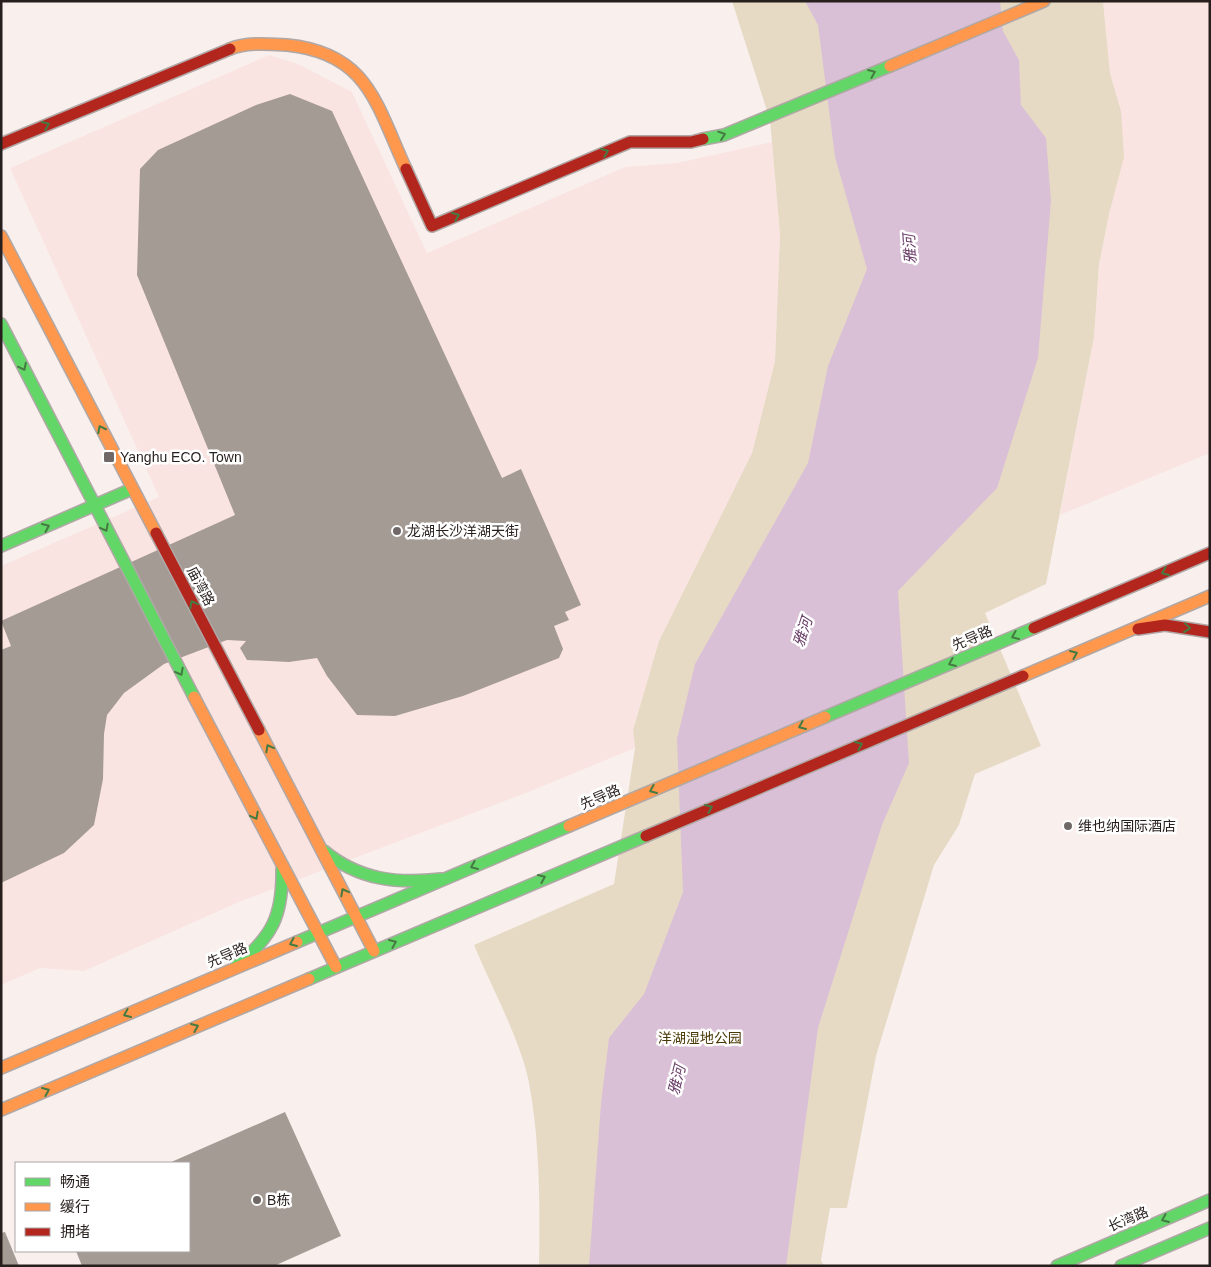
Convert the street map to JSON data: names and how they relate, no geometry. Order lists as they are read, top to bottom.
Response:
{
  "streets": {
    "main road": ["庙湾路", "先导路", "长湾路"]
  },
  "crossings": [
    ["庙湾路", "先导路"]
  ],
  "water": ["雅河"],
  "parks": ["洋湖湿地公园"],
  "places": {
    "transit": ["Yanghu ECO. Town"],
    "other": ["龙湖长沙洋湖天街", "维也纳国际酒店", "B栋"]
  },
  "legend": ["畅通", "缓行", "拥堵"]
}
